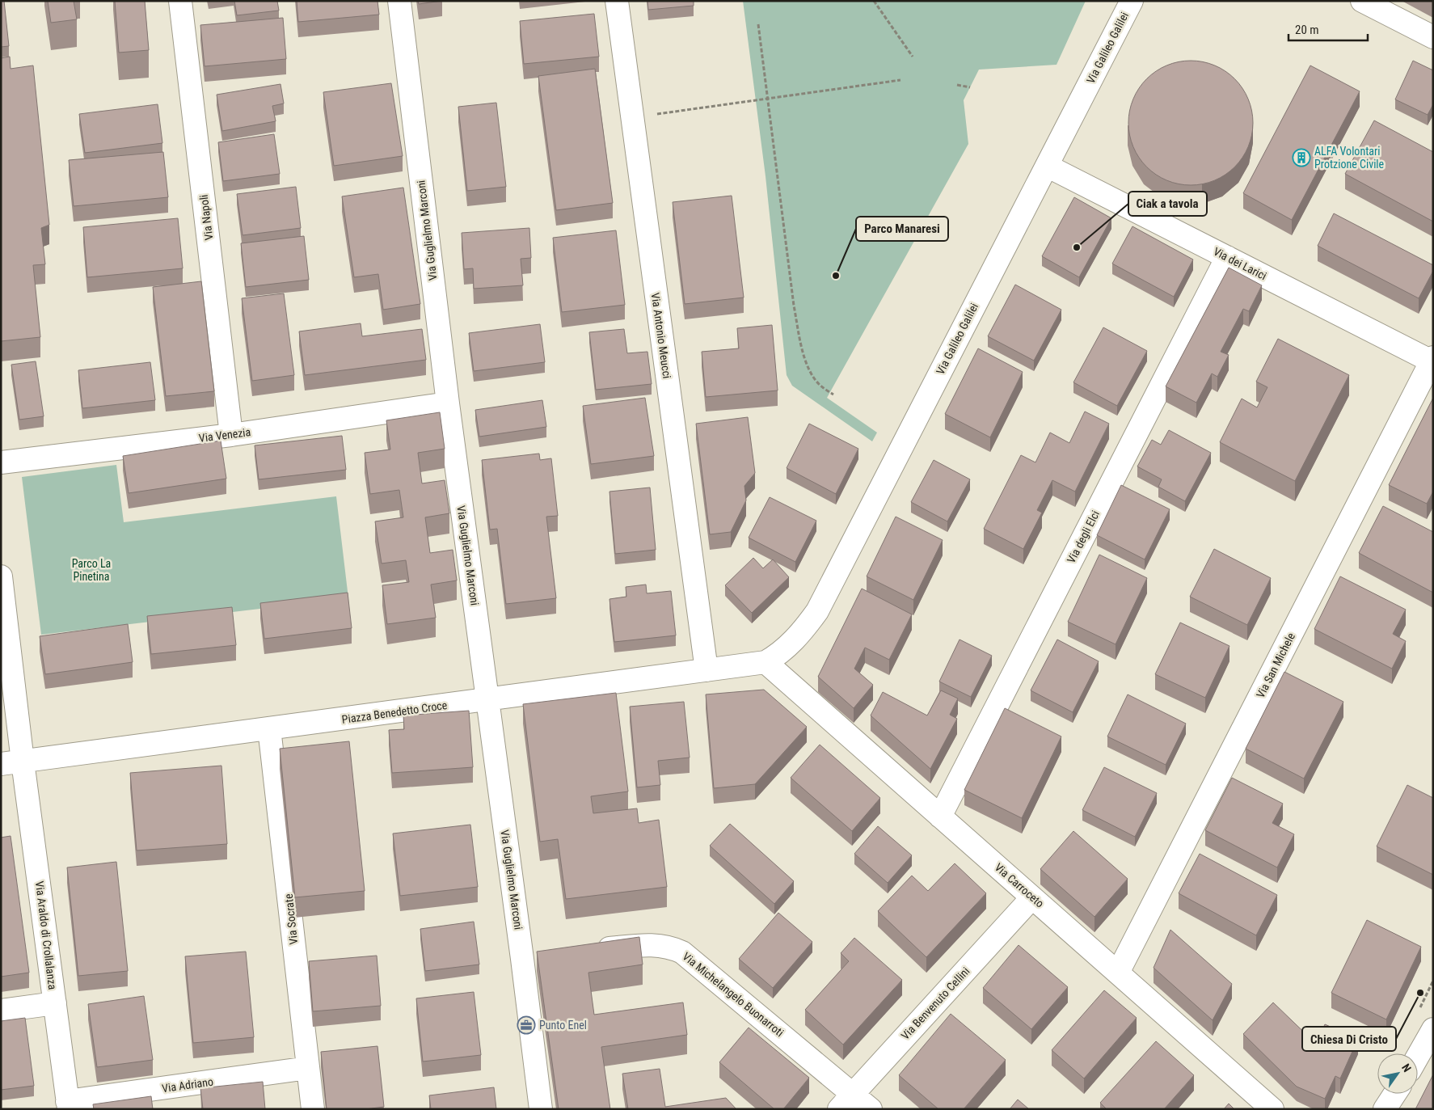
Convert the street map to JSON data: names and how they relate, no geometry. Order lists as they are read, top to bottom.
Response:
{
  "streets": {
    "street": [
      "Via Galileo Galilei",
      "Via Napoli",
      "Via Guglielmo Marconi",
      "Via dei Larici",
      "Via Antonio Meucci",
      "Via Venezia",
      "Via degli Elci",
      "Via San Michele",
      "Piazza Benedetto Croce",
      "Via Carroceto",
      "Via Socrate",
      "Via Araldo di Crollalanza",
      "Via Michelangelo Buonarroti",
      "Via Benvenuto Cellini",
      "Via Adriano"
    ]
  },
  "crossings": [
    ["Via Galileo Galilei", "Via dei Larici"],
    ["Via Galileo Galilei", "Piazza Benedetto Croce"],
    ["Via Galileo Galilei", "Via Carroceto"],
    ["Via Napoli", "Via Venezia"],
    ["Via Guglielmo Marconi", "Via Venezia"],
    ["Via Guglielmo Marconi", "Piazza Benedetto Croce"],
    ["Via dei Larici", "Via degli Elci"],
    ["Via dei Larici", "Via San Michele"],
    ["Via Antonio Meucci", "Piazza Benedetto Croce"],
    ["Via degli Elci", "Via Carroceto"],
    ["Via San Michele", "Via Carroceto"],
    ["Piazza Benedetto Croce", "Via Carroceto"],
    ["Piazza Benedetto Croce", "Via Socrate"],
    ["Piazza Benedetto Croce", "Via Araldo di Crollalanza"],
    ["Via Carroceto", "Via Benvenuto Cellini"],
    ["Via Socrate", "Via Adriano"],
    ["Via Araldo di Crollalanza", "Via Adriano"],
    ["Via Michelangelo Buonarroti", "Via Benvenuto Cellini"]
  ],
  "parks": ["Parco La Pinetina"],
  "places": {
    "building": ["ALFA Volontari Protzione Civile"],
    "other": ["Ciak a tavola", "Parco Manaresi", "Chiesa Di Cristo"],
    "office": ["Punto Enel"]
  },
  "scale_bar": "20 m",
  "north": "top right"
}
